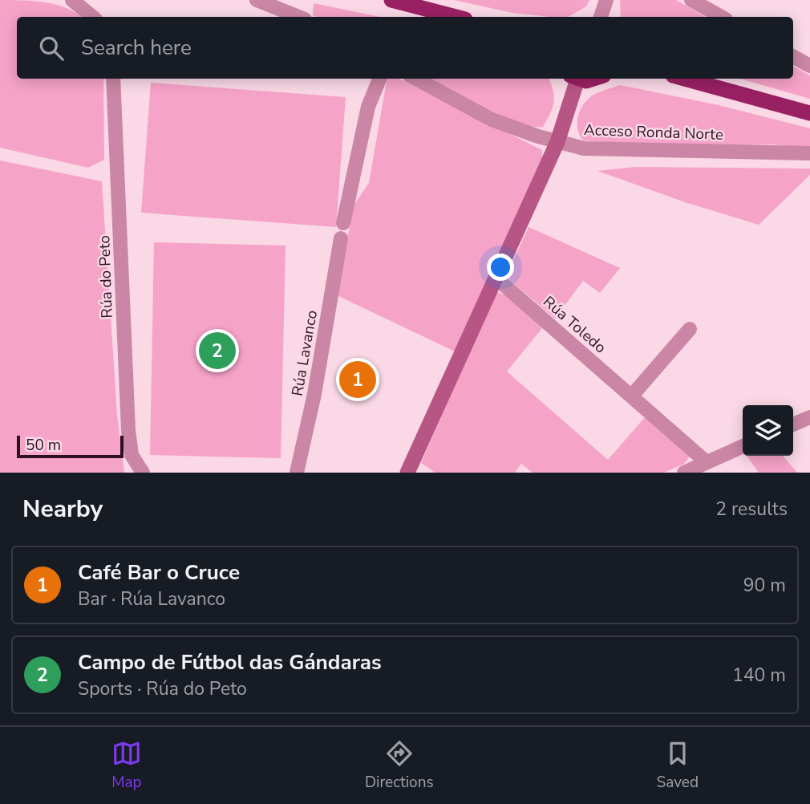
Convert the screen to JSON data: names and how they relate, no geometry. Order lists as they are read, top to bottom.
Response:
{
  "streets": {
    "street": [
      "Acceso Ronda Norte",
      "Rúa do Peto",
      "Rúa Toledo",
      "Rúa Lavanco"
    ]
  },
  "scale_bar": "50 m",
  "page": {
    "search": "Search here",
    "pins": ["2", "1"],
    "scale": "50 m",
    "heading": ["Nearby", "2 results"],
    "list": [
      {
        "mark": "1",
        "name": "Café Bar o Cruce",
        "note": "Bar · Rúa Lavanco",
        "value": "90 m"
      },
      {
        "mark": "2",
        "name": "Campo de Fútbol das Gándaras",
        "note": "Sports · Rúa do Peto",
        "value": "140 m"
      }
    ],
    "nav": ["Map", "Directions", "Saved"]
  }
}
